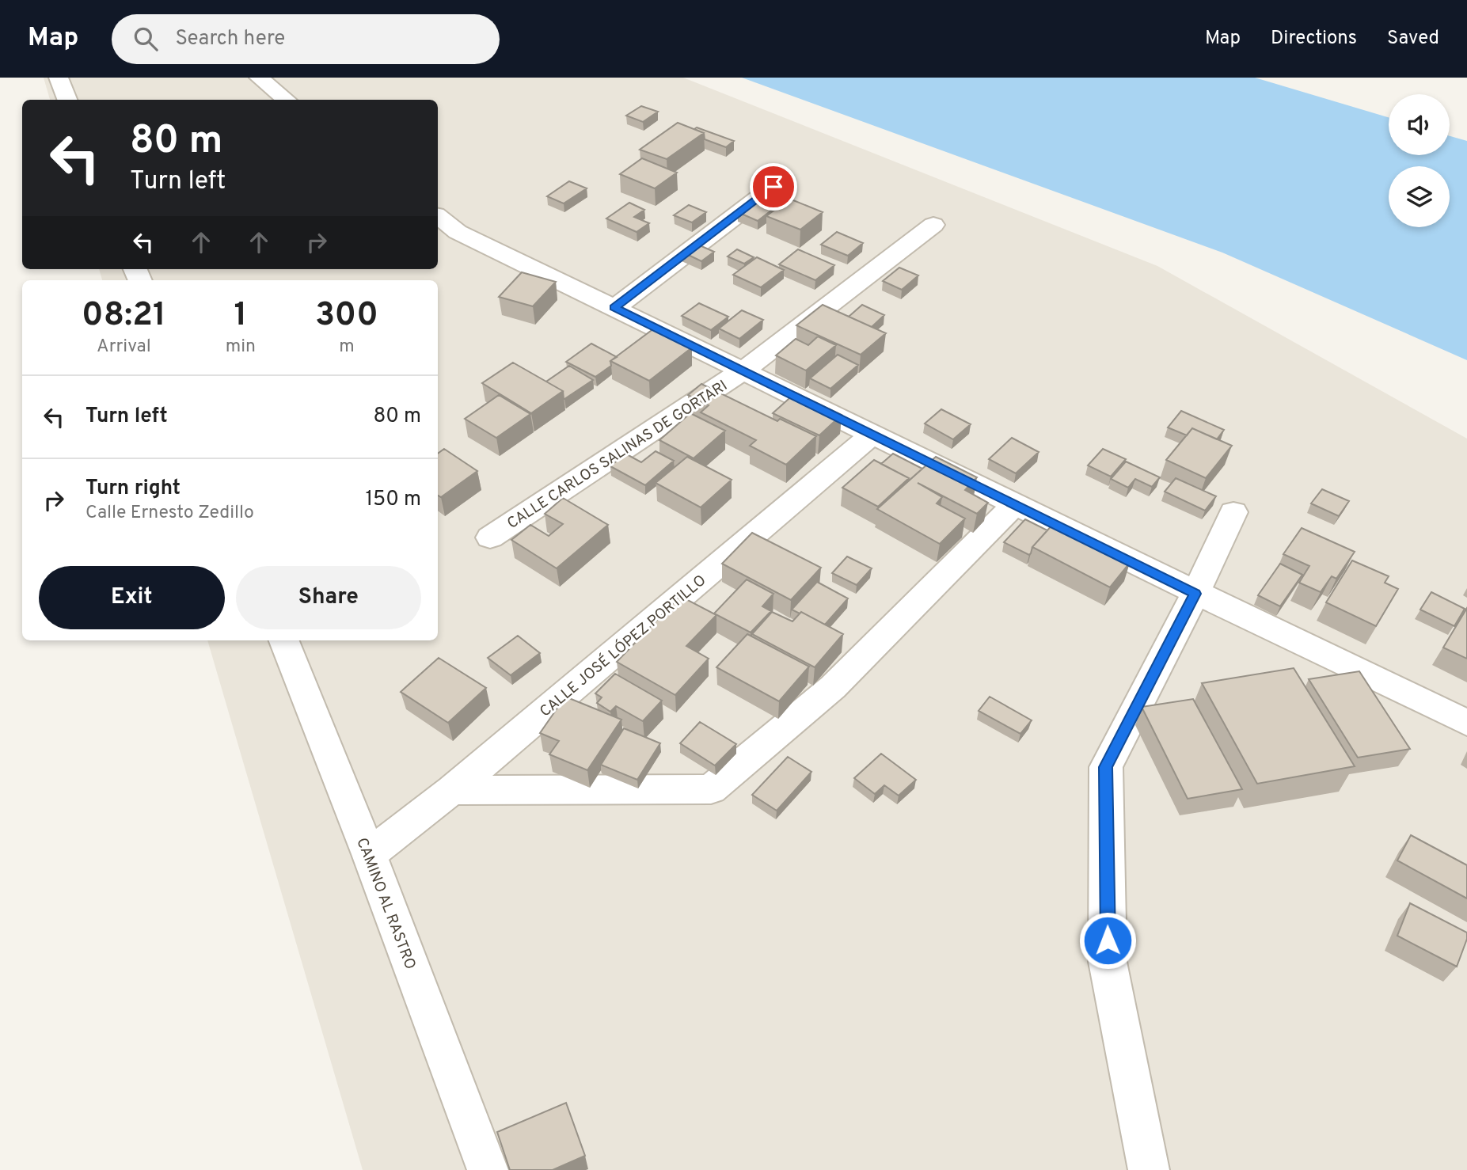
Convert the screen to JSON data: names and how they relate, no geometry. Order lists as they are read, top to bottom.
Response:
{
  "streets": {
    "street": ["CALLE CARLOS SALINAS DE GORTARI", "CALLE JOSÉ LÓPEZ PORTILLO", "CAMINO AL RASTRO"]
  },
  "crossings": [
    ["CALLE JOSÉ LÓPEZ PORTILLO", "CAMINO AL RASTRO"]
  ],
  "page": {
    "header": "Map",
    "search": "Search here",
    "nav": ["Map", "Directions", "Saved"],
    "turn": ["80 m", "Turn left"],
    "eta": [
      "08:21",
      "Arrival",
      "1",
      "min",
      "300",
      "m"
    ],
    "list": [
      {
        "name": "Turn left",
        "value": "80 m"
      },
      {
        "name": "Turn right",
        "note": "Calle Ernesto Zedillo",
        "value": "150 m"
      }
    ],
    "buttons": ["Exit", "Share"]
  }
}
